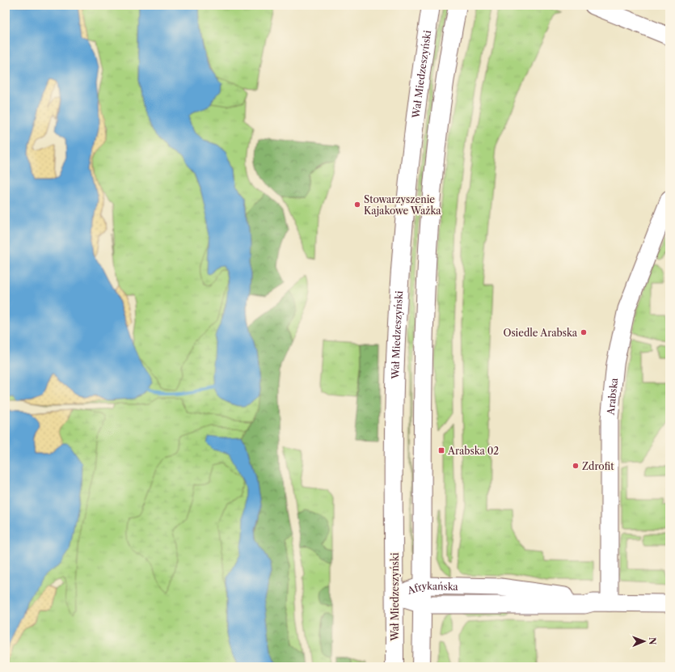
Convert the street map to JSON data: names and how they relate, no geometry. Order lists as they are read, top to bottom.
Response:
{
  "streets": {
    "main road": ["Wał Miedzeszyński"],
    "street": ["Arabska", "Afrykańska"]
  },
  "crossings": [
    ["Wał Miedzeszyński", "Afrykańska"],
    ["Arabska", "Afrykańska"]
  ],
  "places": {
    "other": ["Stowarzyszenie Kajakowe Ważka", "Osiedle Arabska", "Zdrofit"],
    "transit": ["Arabska 02"]
  },
  "north": "right"
}
